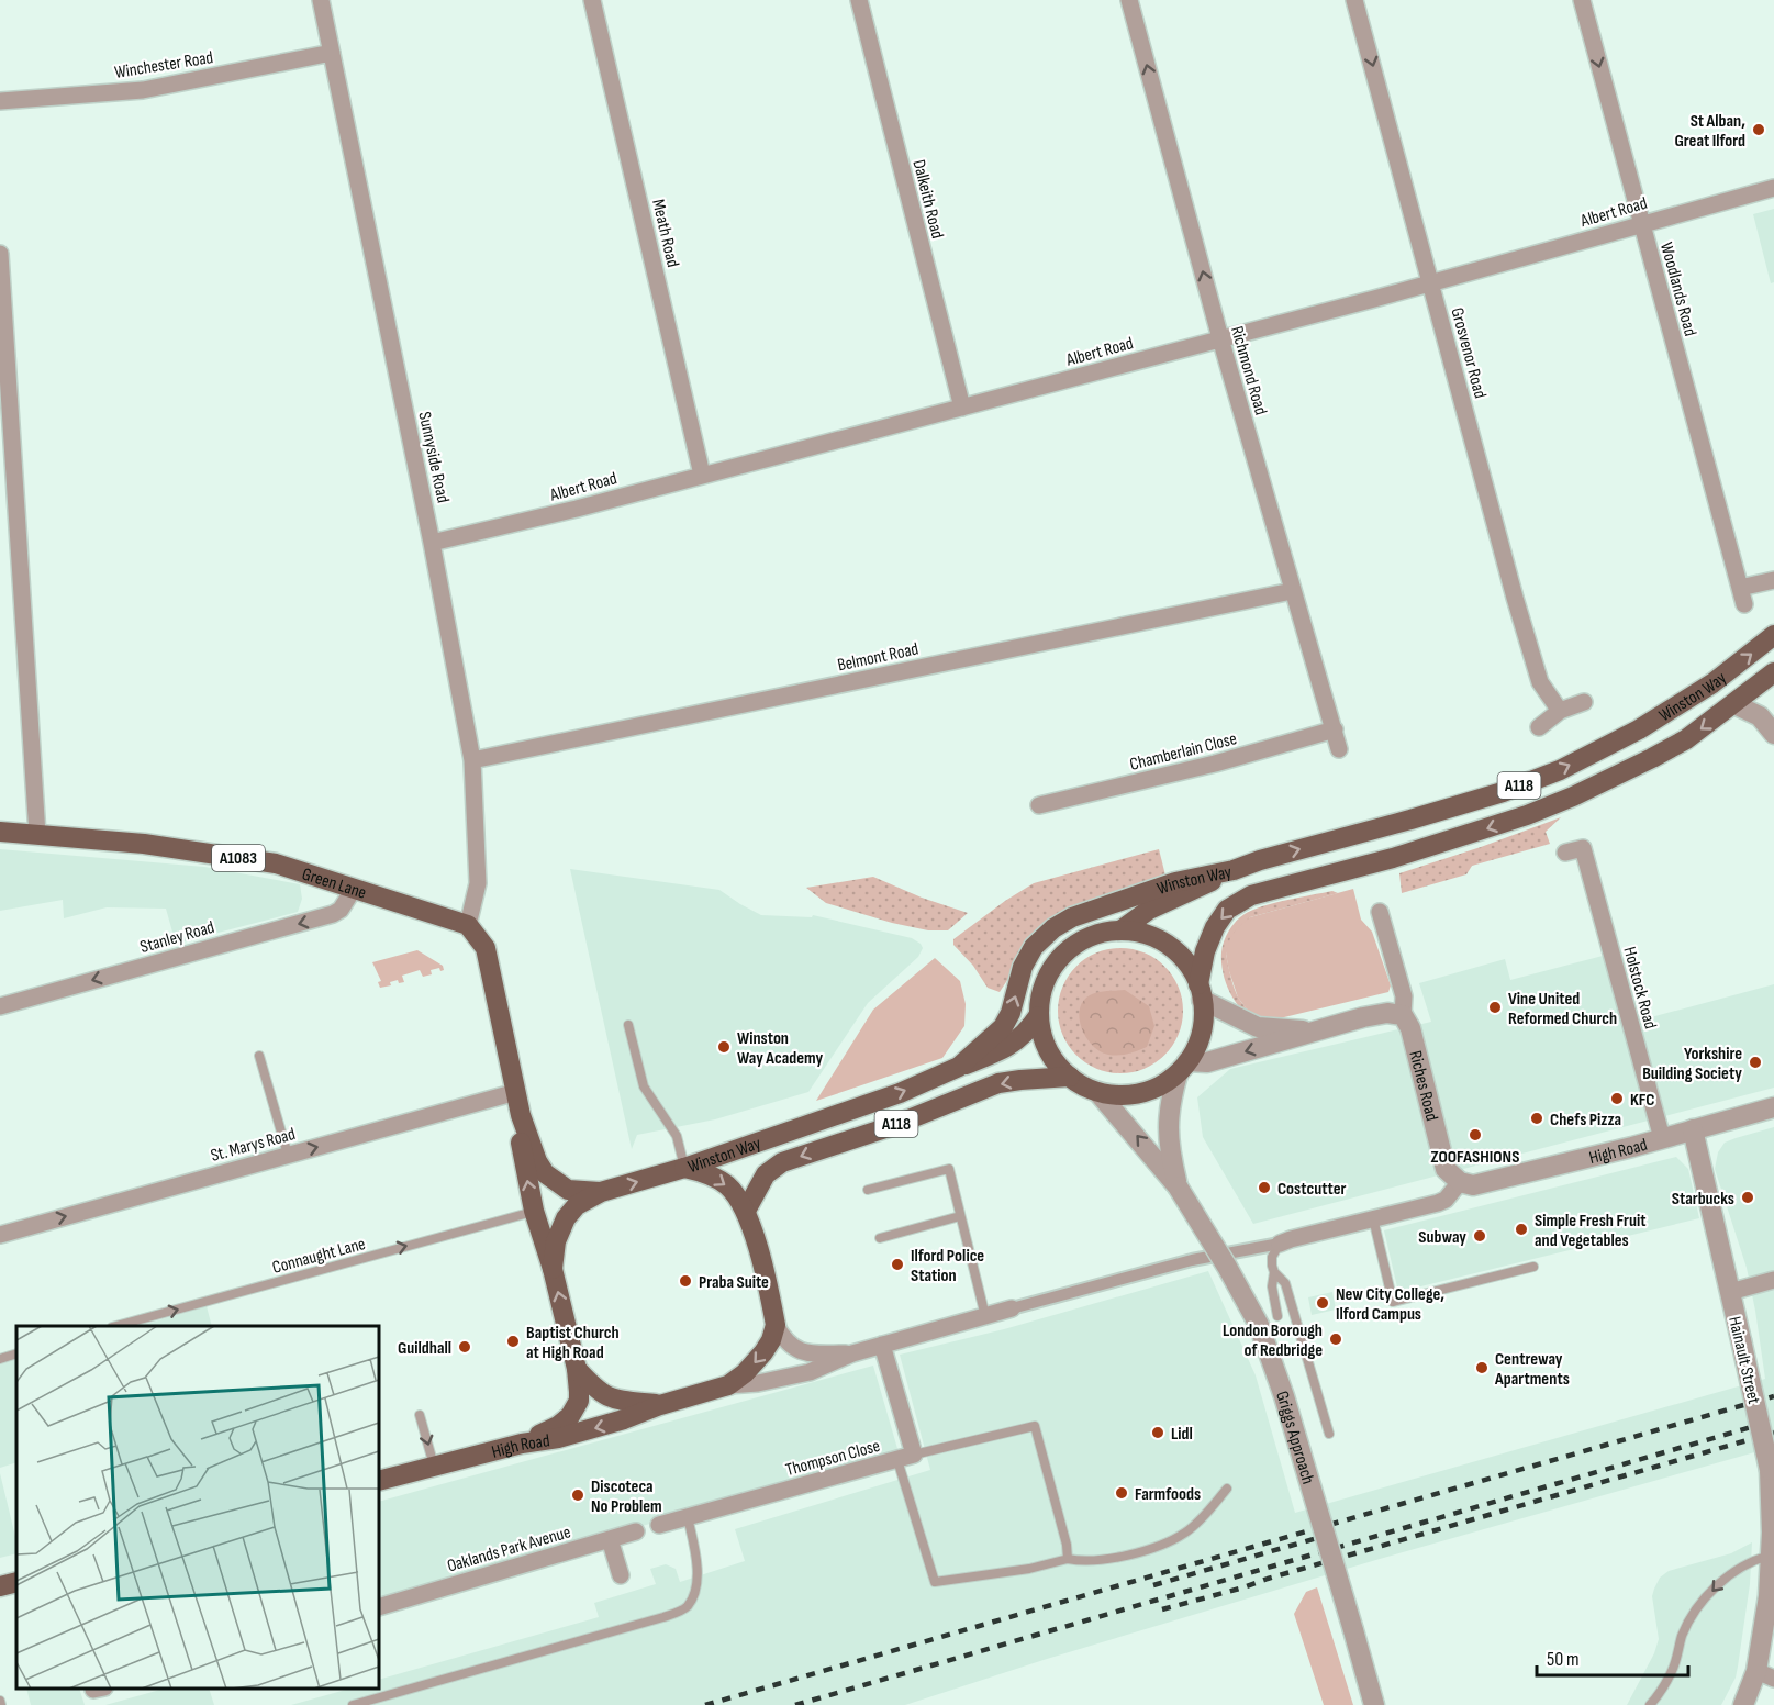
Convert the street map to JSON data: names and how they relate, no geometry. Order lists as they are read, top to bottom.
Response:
{
  "streets": {
    "main road": [
      "Winston Way",
      "A118",
      "A1083",
      "Green Lane",
      "High Road"
    ],
    "street": [
      "Winchester Road",
      "Dalkeith Road",
      "Albert Road",
      "Meath Road",
      "Woodlands Road",
      "Grosvenor Road",
      "Richmond Road",
      "Sunnyside Road",
      "Belmont Road",
      "Chamberlain Close",
      "Stanley Road",
      "Holstock Road",
      "Riches Road",
      "St. Marys Road",
      "Hainault Street",
      "Griggs Approach",
      "Thompson Close",
      "Oaklands Park Avenue"
    ],
    "lane": ["Connaught Lane"]
  },
  "crossings": [
    ["Winchester Road", "Sunnyside Road"],
    ["Dalkeith Road", "Albert Road"],
    ["Albert Road", "Meath Road"],
    ["Albert Road", "Woodlands Road"],
    ["Albert Road", "Grosvenor Road"],
    ["Albert Road", "Richmond Road"],
    ["Albert Road", "Sunnyside Road"],
    ["Richmond Road", "Belmont Road"],
    ["Richmond Road", "Chamberlain Close"],
    ["Sunnyside Road", "Belmont Road"],
    ["Sunnyside Road", "Green Lane"],
    ["Winston Way", "A118"],
    ["Winston Way", "High Road"],
    ["Winston Way", "Griggs Approach"],
    ["A118", "High Road"],
    ["A118", "Griggs Approach"],
    ["Green Lane", "Stanley Road"],
    ["Holstock Road", "High Road"],
    ["Riches Road", "High Road"],
    ["High Road", "Hainault Street"],
    ["Thompson Close", "Oaklands Park Avenue"]
  ],
  "one_way": [
    "Woodlands Road",
    "Grosvenor Road",
    "Richmond Road",
    "Stanley Road",
    "St. Marys Road",
    "Connaught Lane"
  ],
  "places": [
    "St Alban, Great Ilford",
    "Vine United Reformed Church",
    "Winston Way Academy",
    "Yorkshire Building Society",
    "KFC",
    "Chefs Pizza",
    "ZOOFASHIONS",
    "Costcutter",
    "Starbucks",
    "Simple Fresh Fruit and Vegetables",
    "Subway",
    "Ilford Police Station",
    "Praba Suite",
    "New City College, Ilford Campus",
    "London Borough of Redbridge",
    "Baptist Church at High Road",
    "Guildhall",
    "Centreway Apartments",
    "Lidl",
    "Farmfoods",
    "Discoteca No Problem"
  ],
  "scale_bar": "50 m"
}
